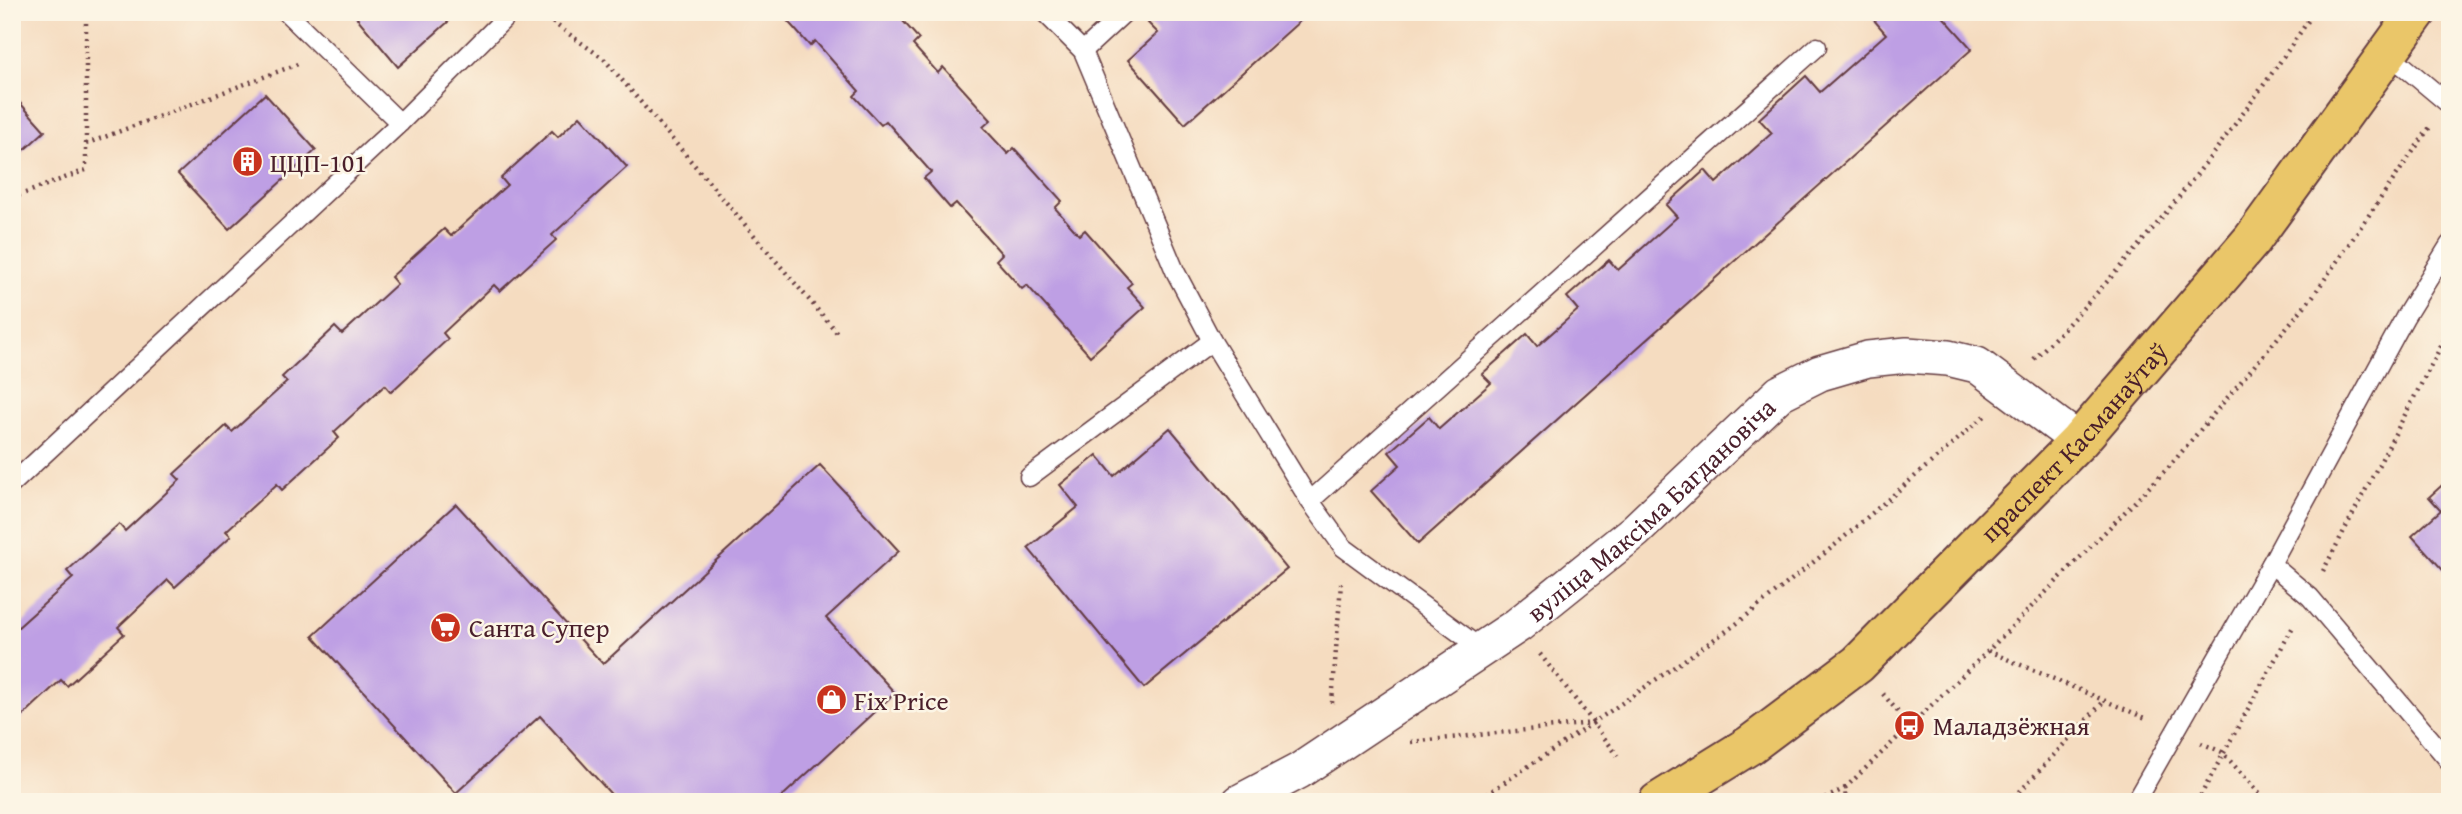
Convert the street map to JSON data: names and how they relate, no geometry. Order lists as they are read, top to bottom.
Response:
{
  "streets": {
    "main road": ["праспект Касманаўтаў"],
    "street": ["вуліца Максіма Багдановіча"]
  },
  "crossings": [
    ["праспект Касманаўтаў", "вуліца Максіма Багдановіча"]
  ],
  "places": {
    "building": ["ЦЦП-101"],
    "supermarket": ["Санта Супер"],
    "shop": ["Fix Price"],
    "bus stop": ["Маладзёжная"]
  }
}
